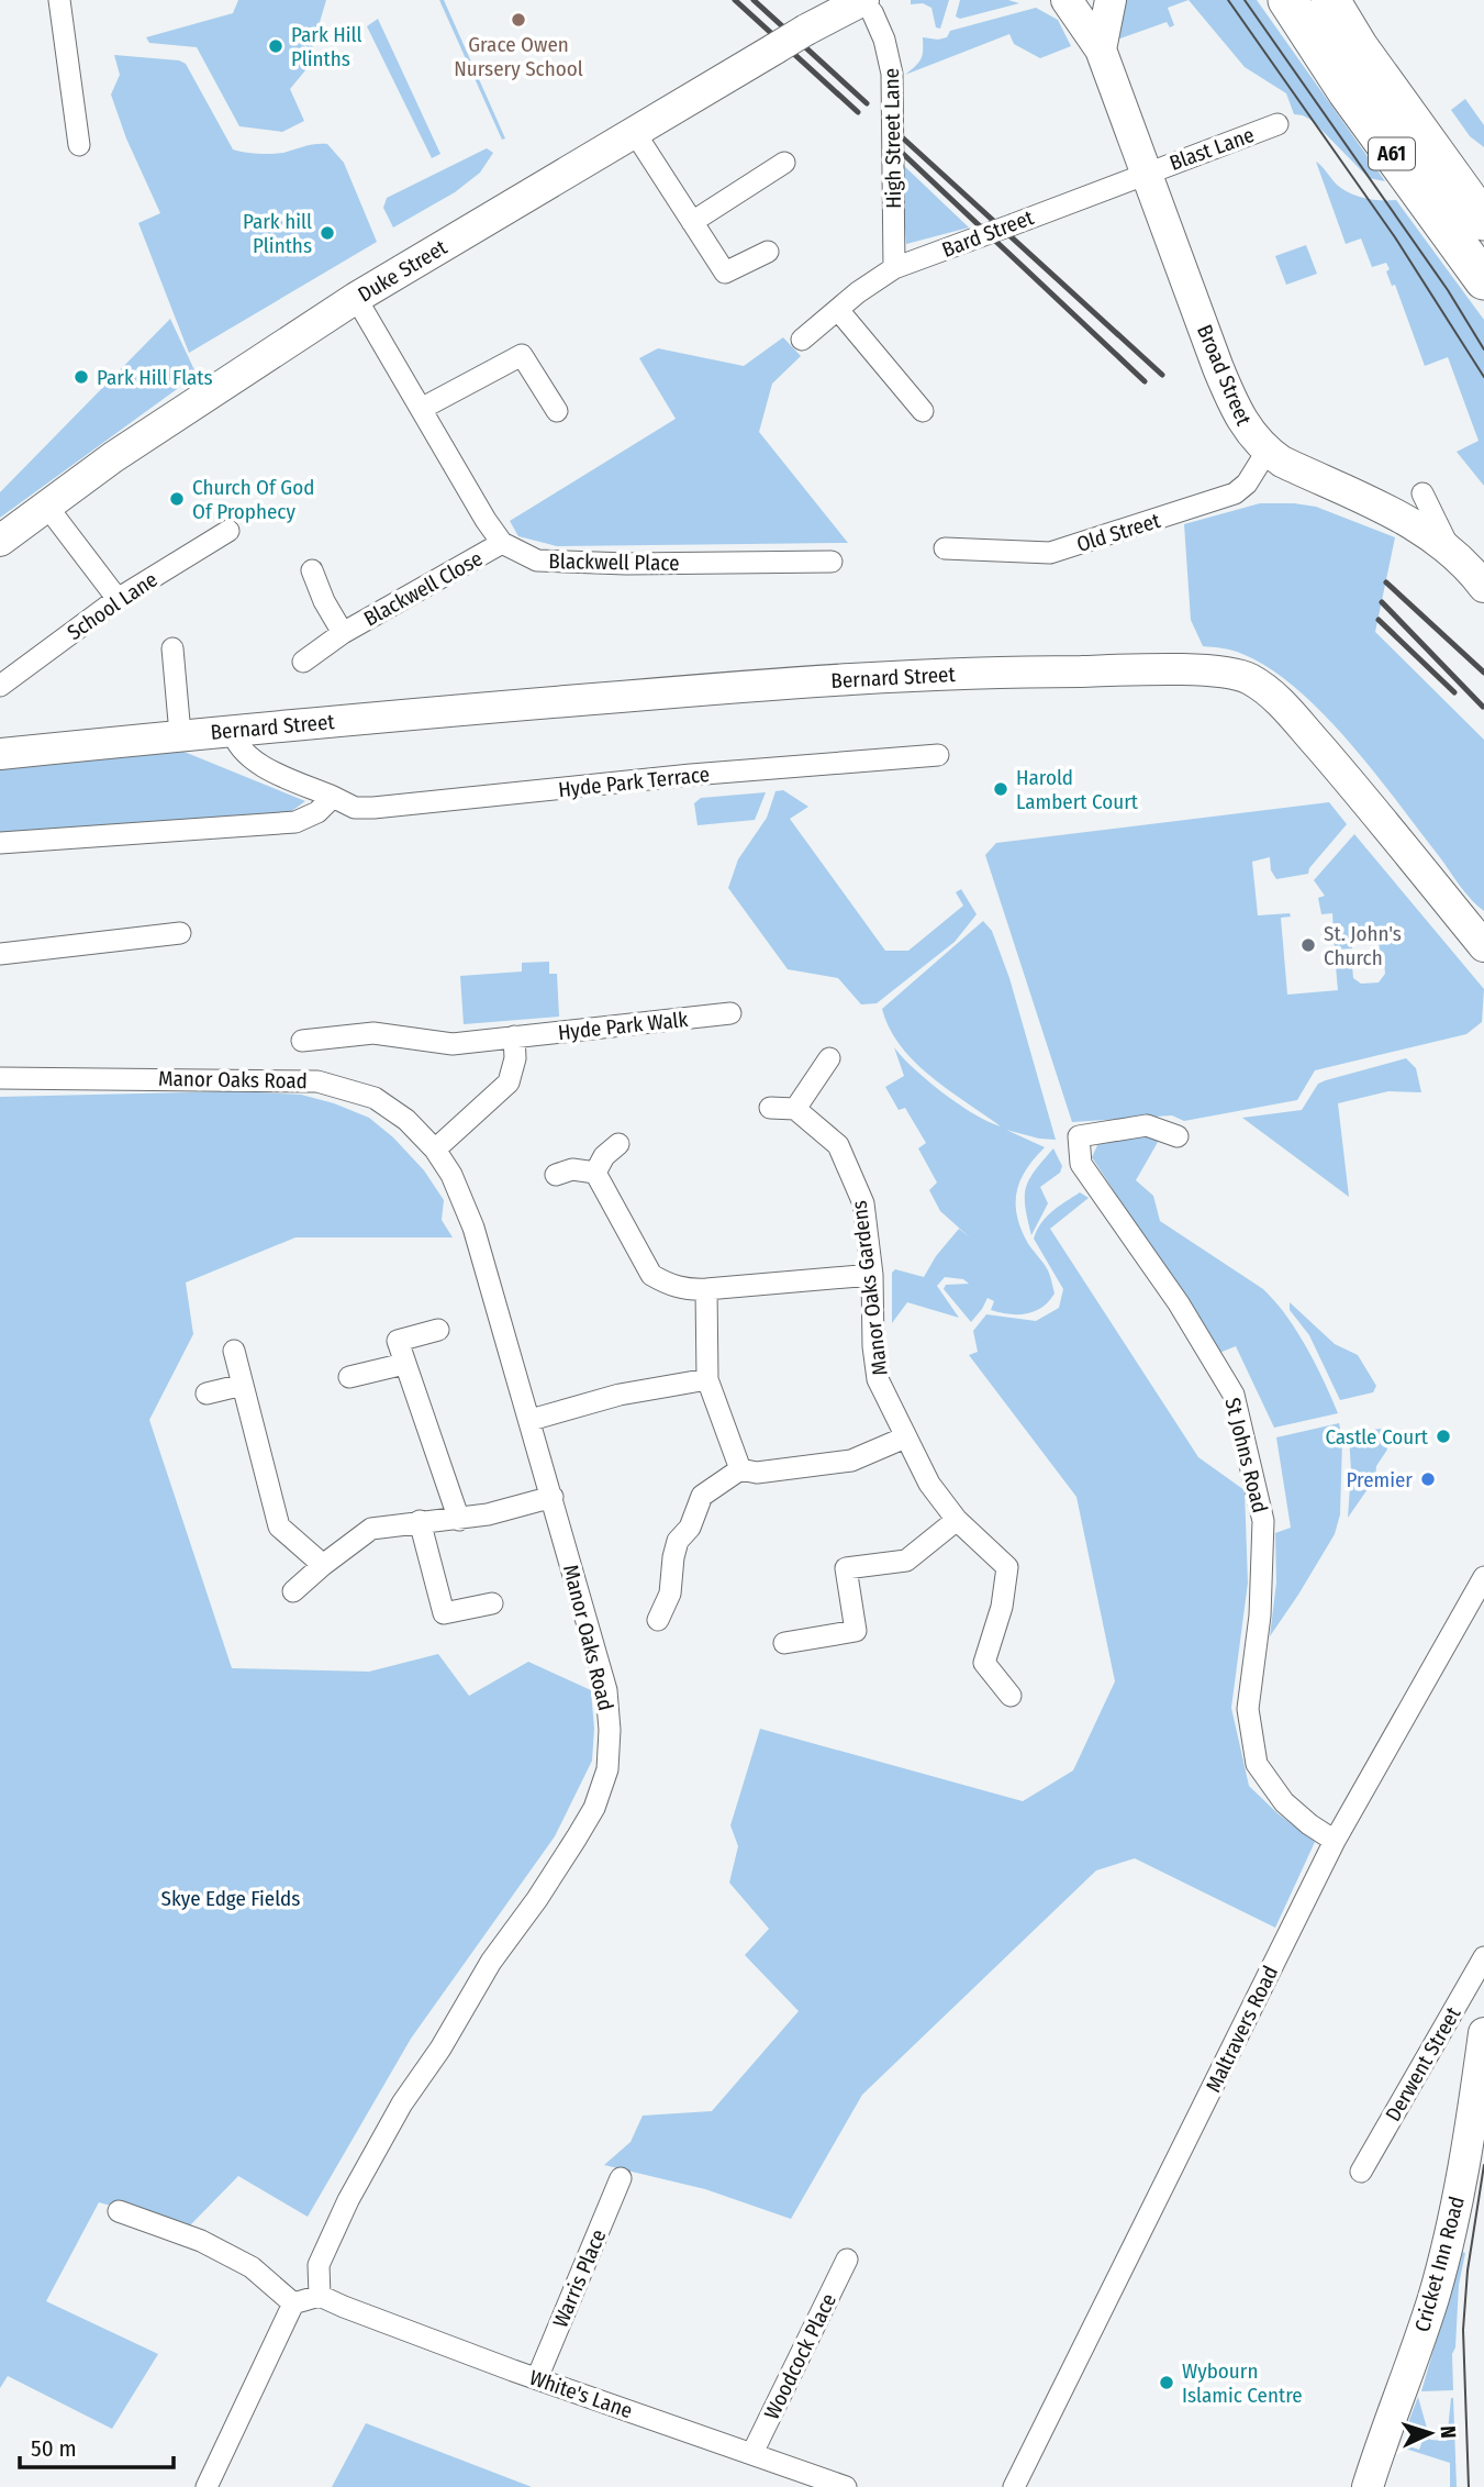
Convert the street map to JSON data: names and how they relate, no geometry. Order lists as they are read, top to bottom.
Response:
{
  "streets": {
    "highway": ["A61"],
    "main road": [
      "Duke Street",
      "Broad Street",
      "Bernard Street",
      "Cricket Inn Road"
    ],
    "street": [
      "High Street Lane",
      "Blast Lane",
      "Bard Street",
      "Old Street",
      "Blackwell Place",
      "Blackwell Close",
      "School Lane",
      "Hyde Park Terrace",
      "Hyde Park Walk",
      "Manor Oaks Road",
      "Manor Oaks Gardens",
      "St Johns Road",
      "Maltravers Road",
      "Derwent Street",
      "Warris Place",
      "Woodcock Place",
      "White's Lane"
    ]
  },
  "crossings": [
    ["High Street Lane", "Bard Street"],
    ["High Street Lane", "Duke Street"],
    ["Blast Lane", "Bard Street"],
    ["Blast Lane", "Broad Street"],
    ["Bard Street", "Broad Street"],
    ["Duke Street", "Blackwell Place"],
    ["Broad Street", "Old Street"],
    ["Blackwell Place", "Blackwell Close"],
    ["Bernard Street", "Hyde Park Terrace"],
    ["Manor Oaks Road", "White's Lane"],
    ["St Johns Road", "Maltravers Road"],
    ["Warris Place", "White's Lane"],
    ["Woodcock Place", "White's Lane"]
  ],
  "parks": ["Skye Edge Fields"],
  "places": [
    "Grace Owen Nursery School",
    "Park Hill Plinths",
    "Park hill Plinths",
    "Park Hill Flats",
    "Church Of God Of Prophecy",
    "Harold Lambert Court",
    "St. John's Church",
    "Castle Court",
    "Premier",
    "Wybourn Islamic Centre"
  ],
  "scale_bar": "50 m",
  "north": "right"
}
